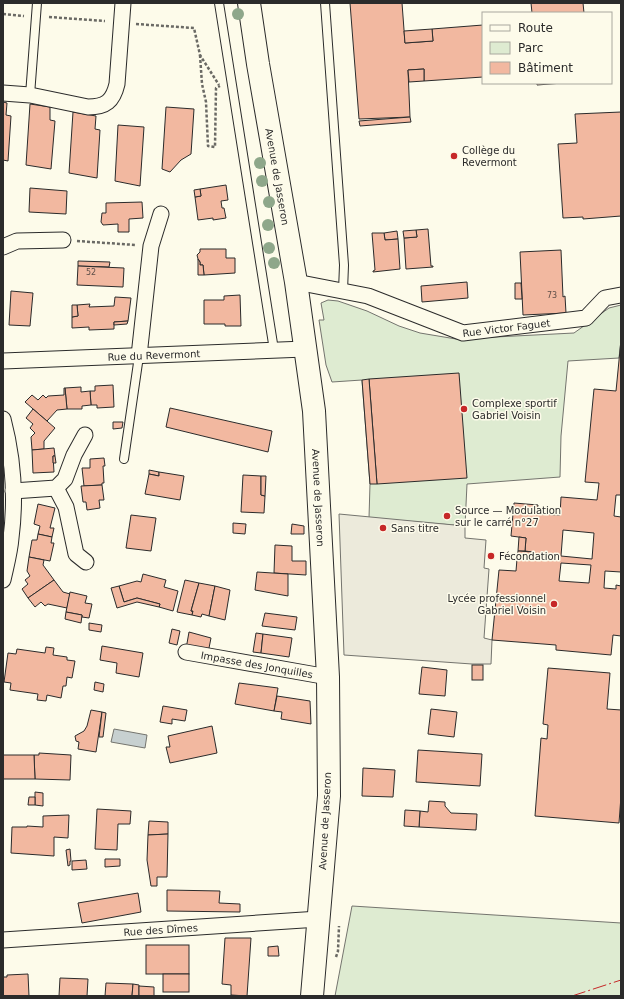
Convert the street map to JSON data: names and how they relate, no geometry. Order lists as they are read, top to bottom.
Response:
{
  "streets": {
    "main road": ["Avenue de Jasseron"],
    "street": [
      "Rue Victor Faguet",
      "Rue du Revermont",
      "Impasse des Jonquilles",
      "Rue des Dîmes"
    ]
  },
  "crossings": [
    ["Avenue de Jasseron", "Rue Victor Faguet"],
    ["Avenue de Jasseron", "Rue du Revermont"],
    ["Avenue de Jasseron", "Impasse des Jonquilles"],
    ["Avenue de Jasseron", "Rue des Dîmes"]
  ],
  "places": [
    "Collège du Revermont",
    "Complexe sportif Gabriel Voisin",
    "Source — Modulation sur le carré n°27",
    "Sans titre",
    "Fécondation",
    "Lycée professionnel Gabriel Voisin"
  ],
  "house_numbers": ["52", "73"],
  "legend": ["Route", "Parc", "Bâtiment"]
}
